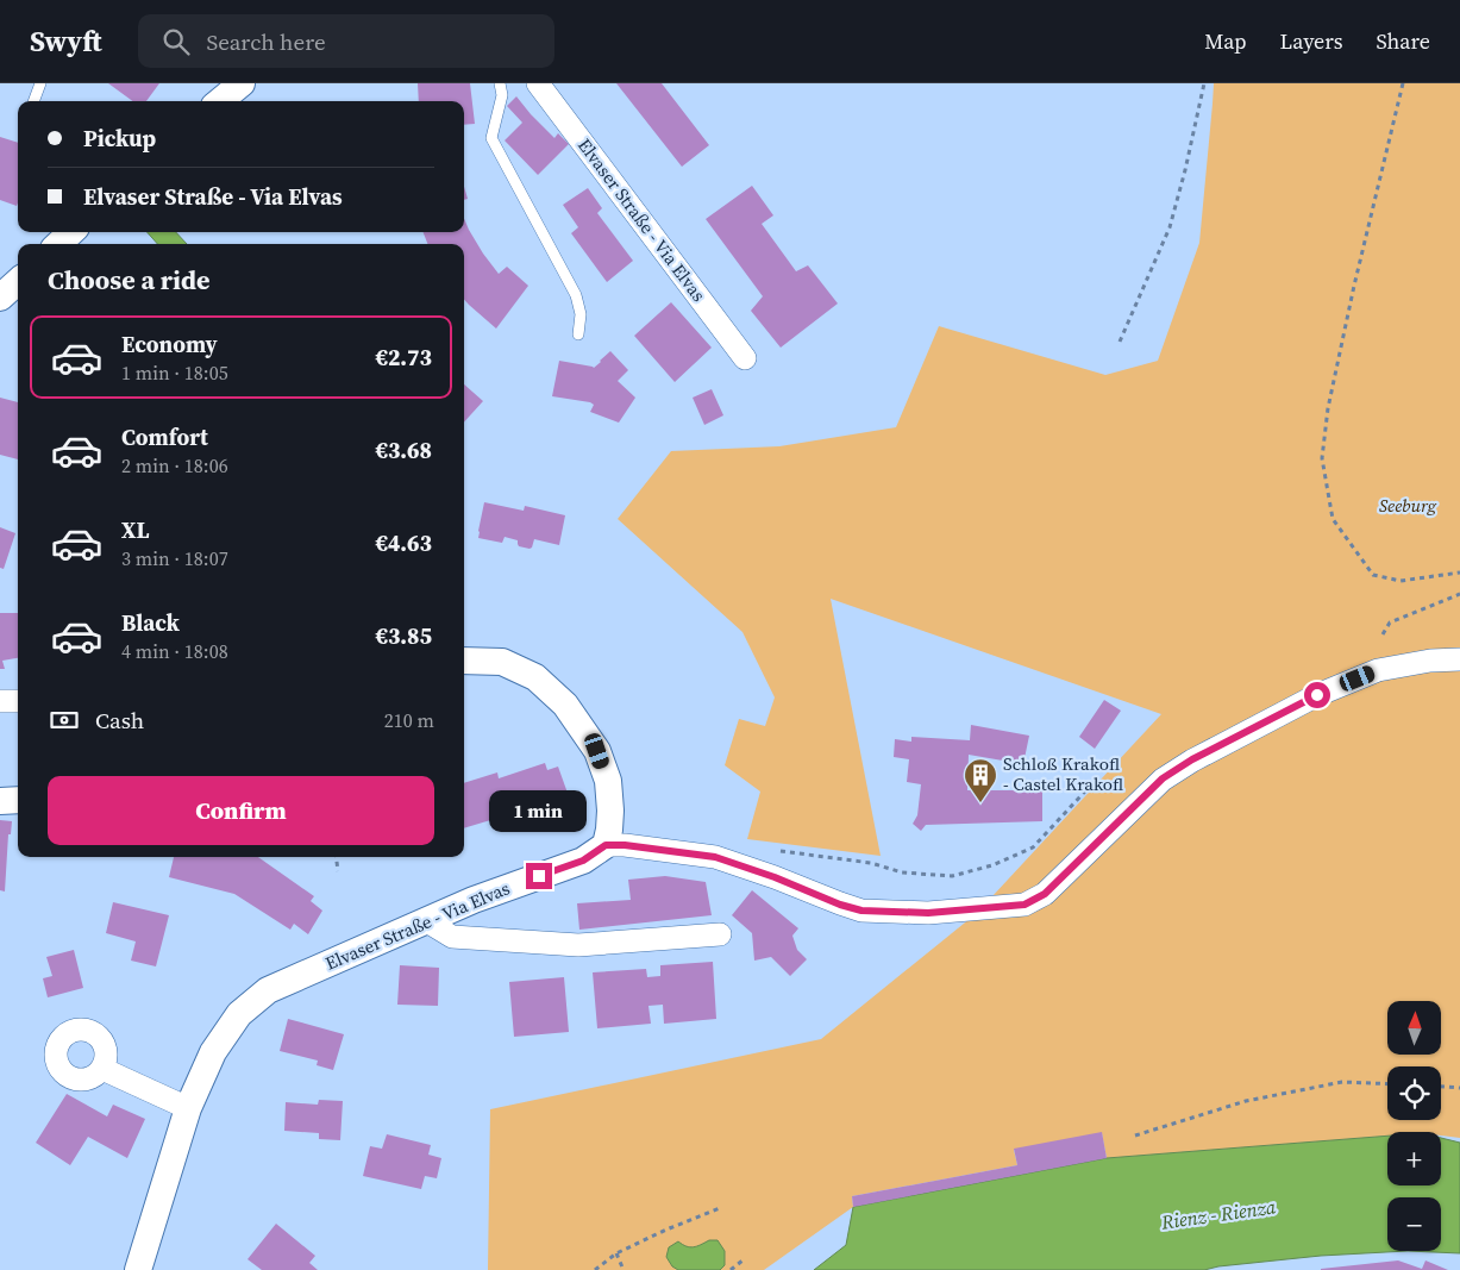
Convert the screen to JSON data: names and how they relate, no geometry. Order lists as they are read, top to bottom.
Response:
{
  "streets": {
    "street": ["Elvaser Straße - Via Elvas"]
  },
  "water": ["Rienz - Rienza"],
  "parks": ["Seeburg"],
  "places": {
    "building": ["Schloß Krakofl - Castel Krakofl"]
  },
  "north": "top",
  "page": {
    "header": "Swyft",
    "search": "Search here",
    "nav": ["Map", "Layers", "Share"],
    "banner": ["Pickup", "Elvaser Straße - Via Elvas"],
    "heading": "Choose a ride",
    "list": [
      {
        "name": "Economy",
        "note": "1 min · 18:05",
        "value": "€2.73"
      },
      {
        "name": "Comfort",
        "note": "2 min · 18:06",
        "value": "€3.68"
      },
      {
        "name": "XL",
        "note": "3 min · 18:07",
        "value": "€4.63"
      },
      {
        "name": "Black",
        "note": "4 min · 18:08",
        "value": "€3.85"
      }
    ],
    "pay": ["Cash", "210 m"],
    "buttons": "Confirm",
    "bubble": "1 min",
    "map_buttons": ["+", "−"]
  }
}
